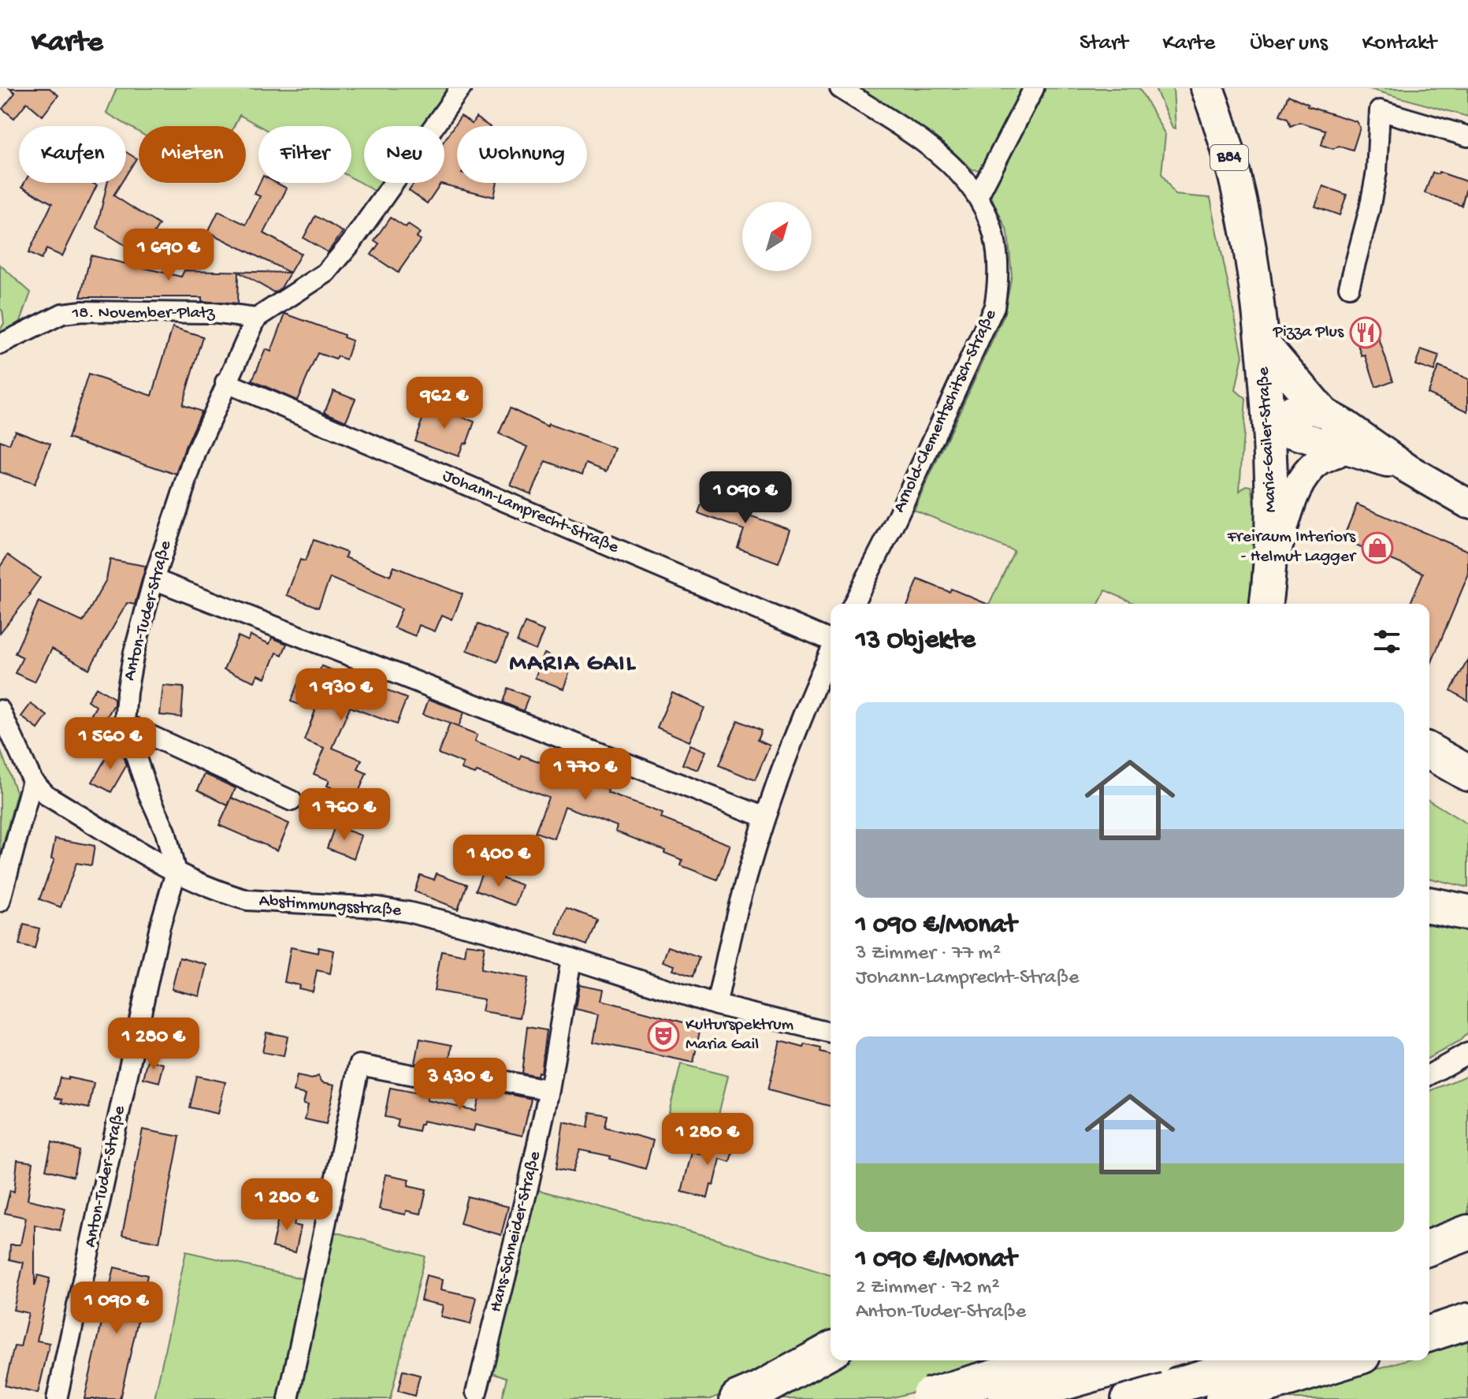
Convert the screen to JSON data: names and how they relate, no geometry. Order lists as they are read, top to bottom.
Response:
{
  "streets": {
    "main road": ["B84", "Maria-Gailer-Straße"],
    "street": [
      "18. November-Platz",
      "Arnold-Clementschitsch-Straße",
      "Johann-Lamprecht-Straße",
      "Anton-Tuder-Straße",
      "Abstimmungsstraße",
      "Hans-Schneider-Straße"
    ]
  },
  "crossings": [
    ["18. November-Platz", "Anton-Tuder-Straße"],
    ["Johann-Lamprecht-Straße", "Anton-Tuder-Straße"],
    ["Anton-Tuder-Straße", "Abstimmungsstraße"],
    ["Abstimmungsstraße", "Hans-Schneider-Straße"]
  ],
  "districts": ["MARIA GAIL"],
  "places": {
    "restaurant": ["Pizza Plus"],
    "shop": ["Freiraum Interiors - Helmut Lagger"],
    "theatre": ["Kulturspektrum Maria Gail"]
  },
  "north": "top right",
  "page": {
    "header": "Karte",
    "nav": [
      "Start",
      "Karte",
      "Über uns",
      "Kontakt"
    ],
    "chip": [
      "Kaufen",
      "Mieten",
      "Filter",
      "Neu",
      "Wohnung"
    ],
    "price": [
      "1 690 €",
      "962 €",
      "1 090 €",
      "1 930 €",
      "1 560 €",
      "1 770 €",
      "1 760 €",
      "1 400 €",
      "1 280 €",
      "3 430 €",
      "1 280 €",
      "1 280 €",
      "1 090 €"
    ],
    "heading": "13 Objekte",
    "list": [
      {
        "name": "1 090 €/Monat",
        "note": "3 Zimmer · 77 m² · Johann-Lamprecht-Straße"
      },
      {
        "name": "1 090 €/Monat",
        "note": "2 Zimmer · 72 m² · Anton-Tuder-Straße"
      }
    ]
  }
}
